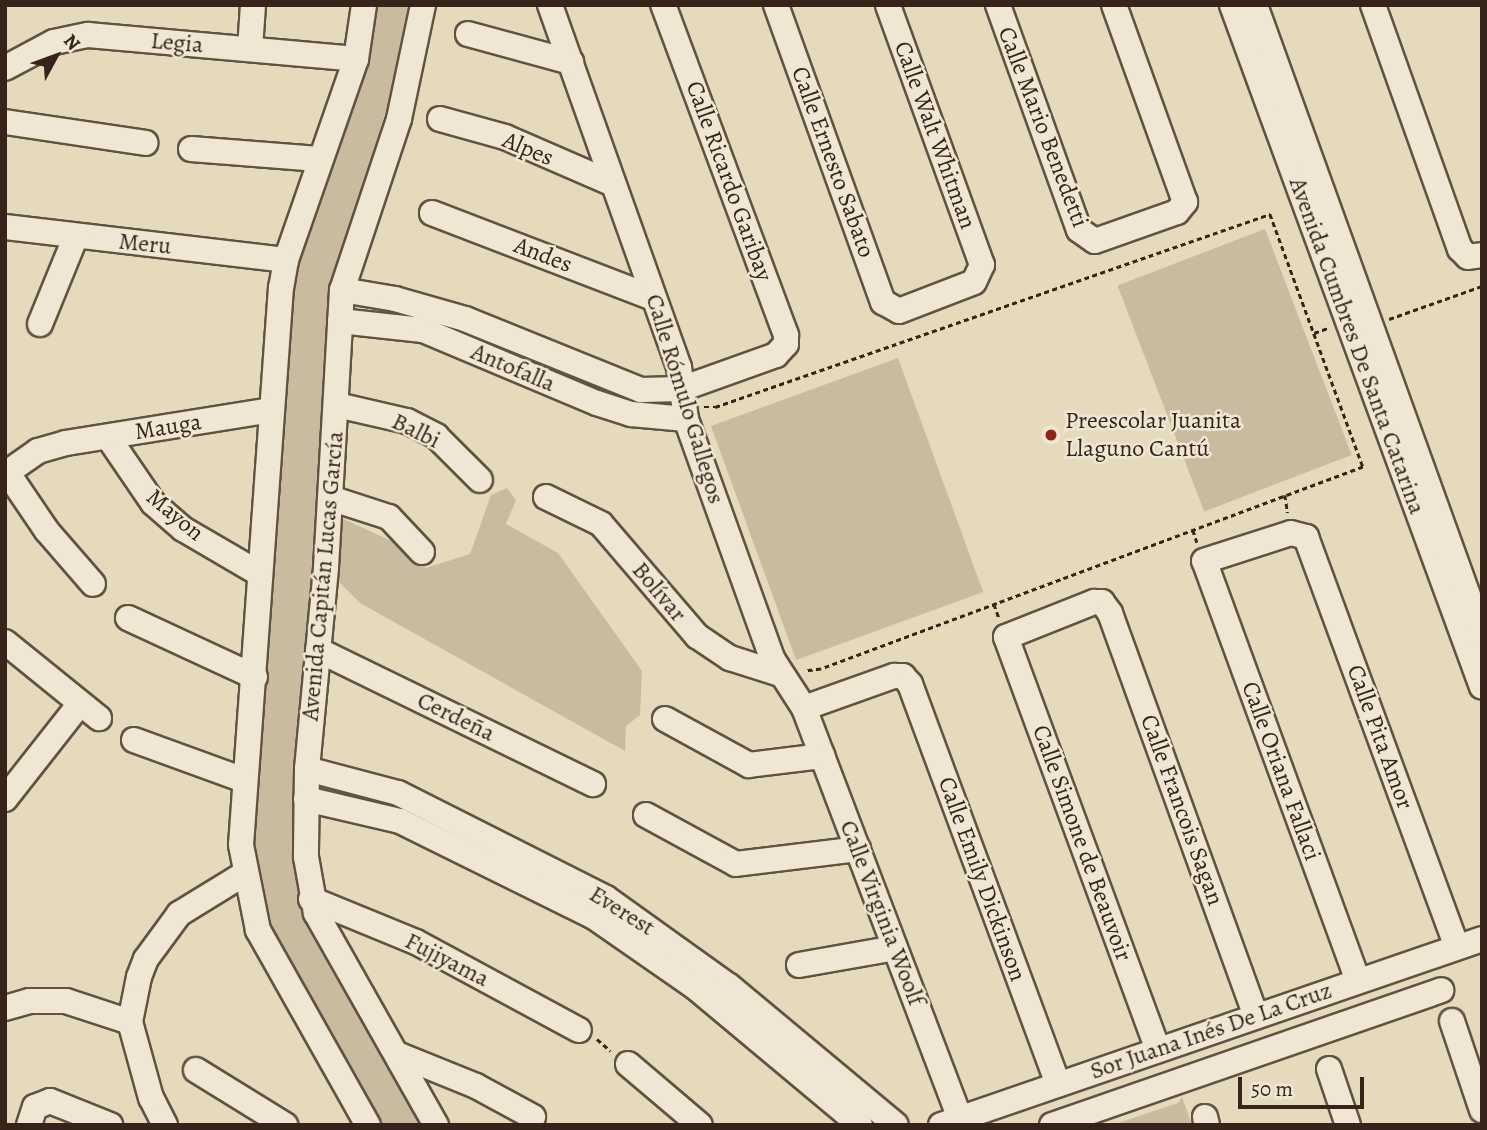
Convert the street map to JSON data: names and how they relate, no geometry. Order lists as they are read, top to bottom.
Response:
{
  "streets": {
    "street": [
      "Legia",
      "Calle Mario Benedetti",
      "Calle Walt Whitman",
      "Alpes",
      "Calle Ernesto Sabato",
      "Calle Ricardo Garibay",
      "Meru",
      "Andes",
      "Avenida Cumbres De Santa Catarina",
      "Antofalla",
      "Calle Rómulo Gallegos",
      "Mauga",
      "Balbi",
      "Mayon",
      "Avenida Capitán Lucas García",
      "Bolívar",
      "Cerdeña",
      "Calle Pita Amor",
      "Calle Oriana Fallaci",
      "Calle Francois Sagan",
      "Calle Simone de Beauvoir",
      "Calle Emily Dickinson",
      "Everest",
      "Calle Virginia Woolf",
      "Fujiyama",
      "Sor Juana Inés De La Cruz"
    ]
  },
  "crossings": [
    ["Calle Walt Whitman", "Calle Ernesto Sabato"],
    ["Alpes", "Calle Rómulo Gallegos"],
    ["Calle Ricardo Garibay", "Antofalla"],
    ["Calle Ricardo Garibay", "Calle Rómulo Gallegos"],
    ["Andes", "Calle Rómulo Gallegos"],
    ["Antofalla", "Calle Rómulo Gallegos"],
    ["Antofalla", "Avenida Capitán Lucas García"],
    ["Calle Rómulo Gallegos", "Bolívar"],
    ["Calle Rómulo Gallegos", "Calle Emily Dickinson"],
    ["Calle Rómulo Gallegos", "Calle Virginia Woolf"],
    ["Mauga", "Mayon"],
    ["Balbi", "Avenida Capitán Lucas García"],
    ["Avenida Capitán Lucas García", "Cerdeña"],
    ["Avenida Capitán Lucas García", "Everest"],
    ["Avenida Capitán Lucas García", "Fujiyama"],
    ["Calle Pita Amor", "Calle Oriana Fallaci"],
    ["Calle Pita Amor", "Sor Juana Inés De La Cruz"],
    ["Calle Oriana Fallaci", "Sor Juana Inés De La Cruz"],
    ["Calle Francois Sagan", "Calle Simone de Beauvoir"],
    ["Calle Francois Sagan", "Sor Juana Inés De La Cruz"],
    ["Calle Simone de Beauvoir", "Sor Juana Inés De La Cruz"],
    ["Calle Emily Dickinson", "Calle Virginia Woolf"],
    ["Calle Emily Dickinson", "Sor Juana Inés De La Cruz"],
    ["Calle Virginia Woolf", "Sor Juana Inés De La Cruz"]
  ],
  "places": ["Preescolar Juanita Llaguno Cantú"],
  "scale_bar": "50 m",
  "north": "top right"
}
